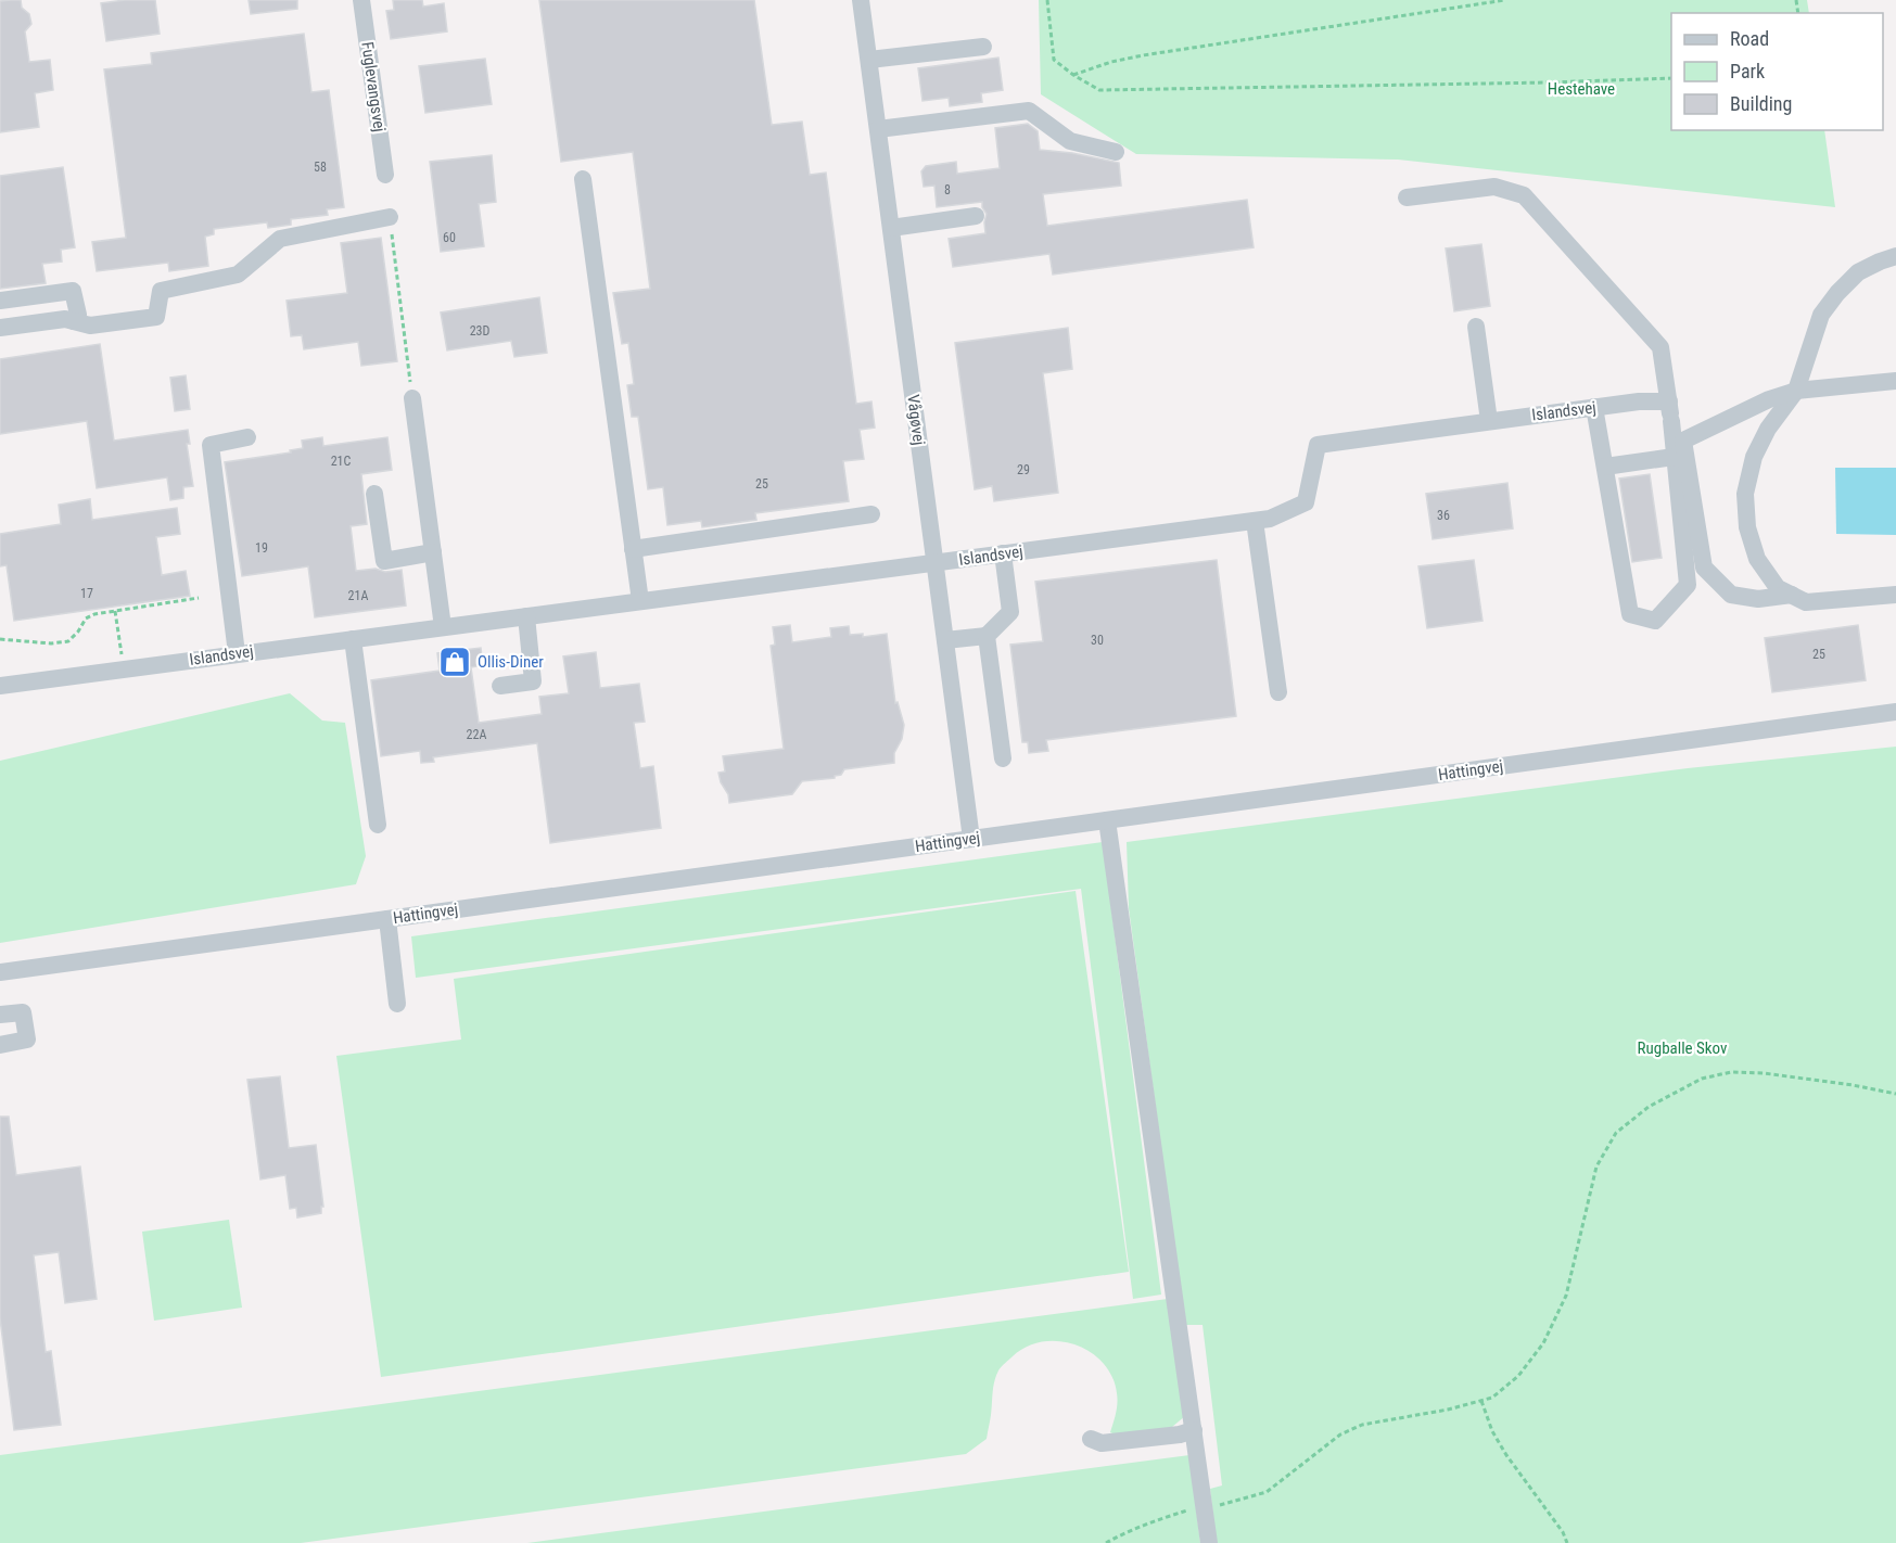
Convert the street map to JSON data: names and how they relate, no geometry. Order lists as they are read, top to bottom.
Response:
{
  "streets": {
    "street": [
      "Fuglevangsvej",
      "Islandsvej",
      "Vågøvej",
      "Hattingvej"
    ]
  },
  "crossings": [
    ["Islandsvej", "Vågøvej"],
    ["Vågøvej", "Hattingvej"]
  ],
  "parks": ["Hestehave", "Rugballe Skov"],
  "places": {
    "shop": ["Ollis-Diner"]
  },
  "house_numbers": [
    "58",
    "8",
    "60",
    "23D",
    "21C",
    "29",
    "25",
    "36",
    "19",
    "17",
    "21A",
    "30",
    "25",
    "22A"
  ],
  "legend": ["Road", "Park", "Building"]
}
